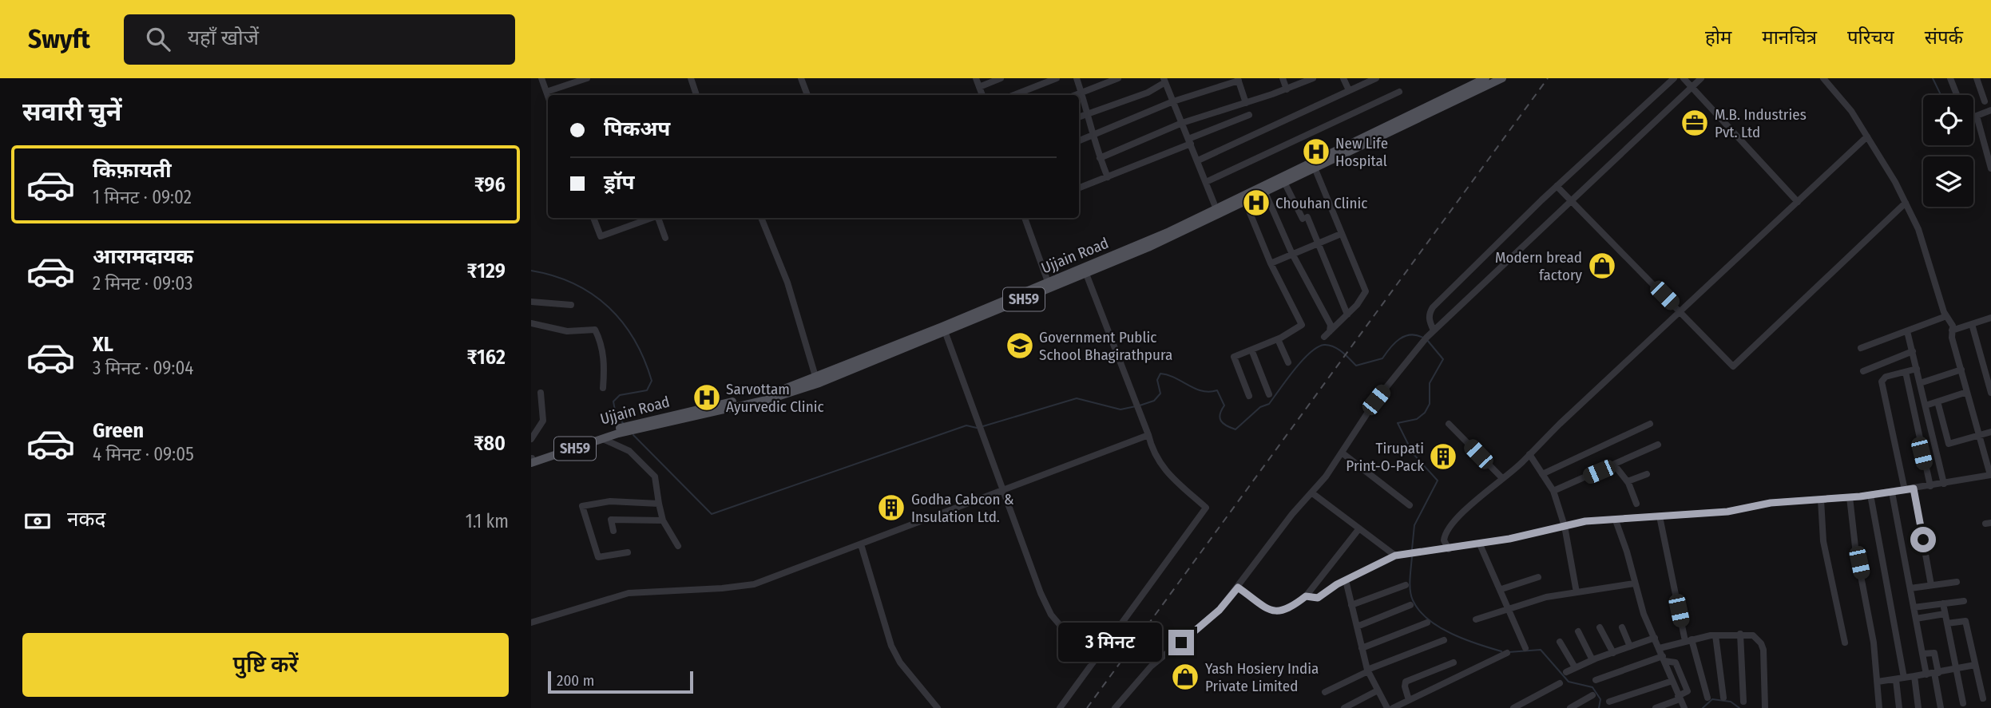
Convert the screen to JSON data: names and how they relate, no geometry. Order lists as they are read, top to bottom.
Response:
{
  "streets": {
    "main road": ["Ujjain Road", "SH59"]
  },
  "crossings": [
    ["Ujjain Road", "SH59"]
  ],
  "places": {
    "office": ["M.B. Industries Pvt. Ltd"],
    "hospital": ["New Life Hospital", "Chouhan Clinic", "Sarvottam Ayurvedic Clinic"],
    "shop": ["Modern bread factory", "Yash Hosiery India Private Limited"],
    "school or university": ["Government Public School Bhagirathpura"],
    "building": ["Tirupati Print-O-Pack", "Godha Cabcon & Insulation Ltd."]
  },
  "scale_bar": "200 m",
  "page": {
    "header": "Swyft",
    "search": "यहाँ खोजें",
    "nav": [
      "होम",
      "मानचित्र",
      "परिचय",
      "संपर्क"
    ],
    "heading": "सवारी चुनें",
    "banner": ["पिकअप", "ड्रॉप"],
    "list": [
      {
        "name": "किफ़ायती",
        "note": "1 मिनट · 09:02",
        "value": "₹96"
      },
      {
        "name": "आरामदायक",
        "note": "2 मिनट · 09:03",
        "value": "₹129"
      },
      {
        "name": "XL",
        "note": "3 मिनट · 09:04",
        "value": "₹162"
      },
      {
        "name": "Green",
        "note": "4 मिनट · 09:05",
        "value": "₹80"
      }
    ],
    "pay": ["नकद", "1.1 km"],
    "buttons": "पुष्टि करें",
    "bubble": "3 मिनट",
    "scale": "200 m"
  }
}
